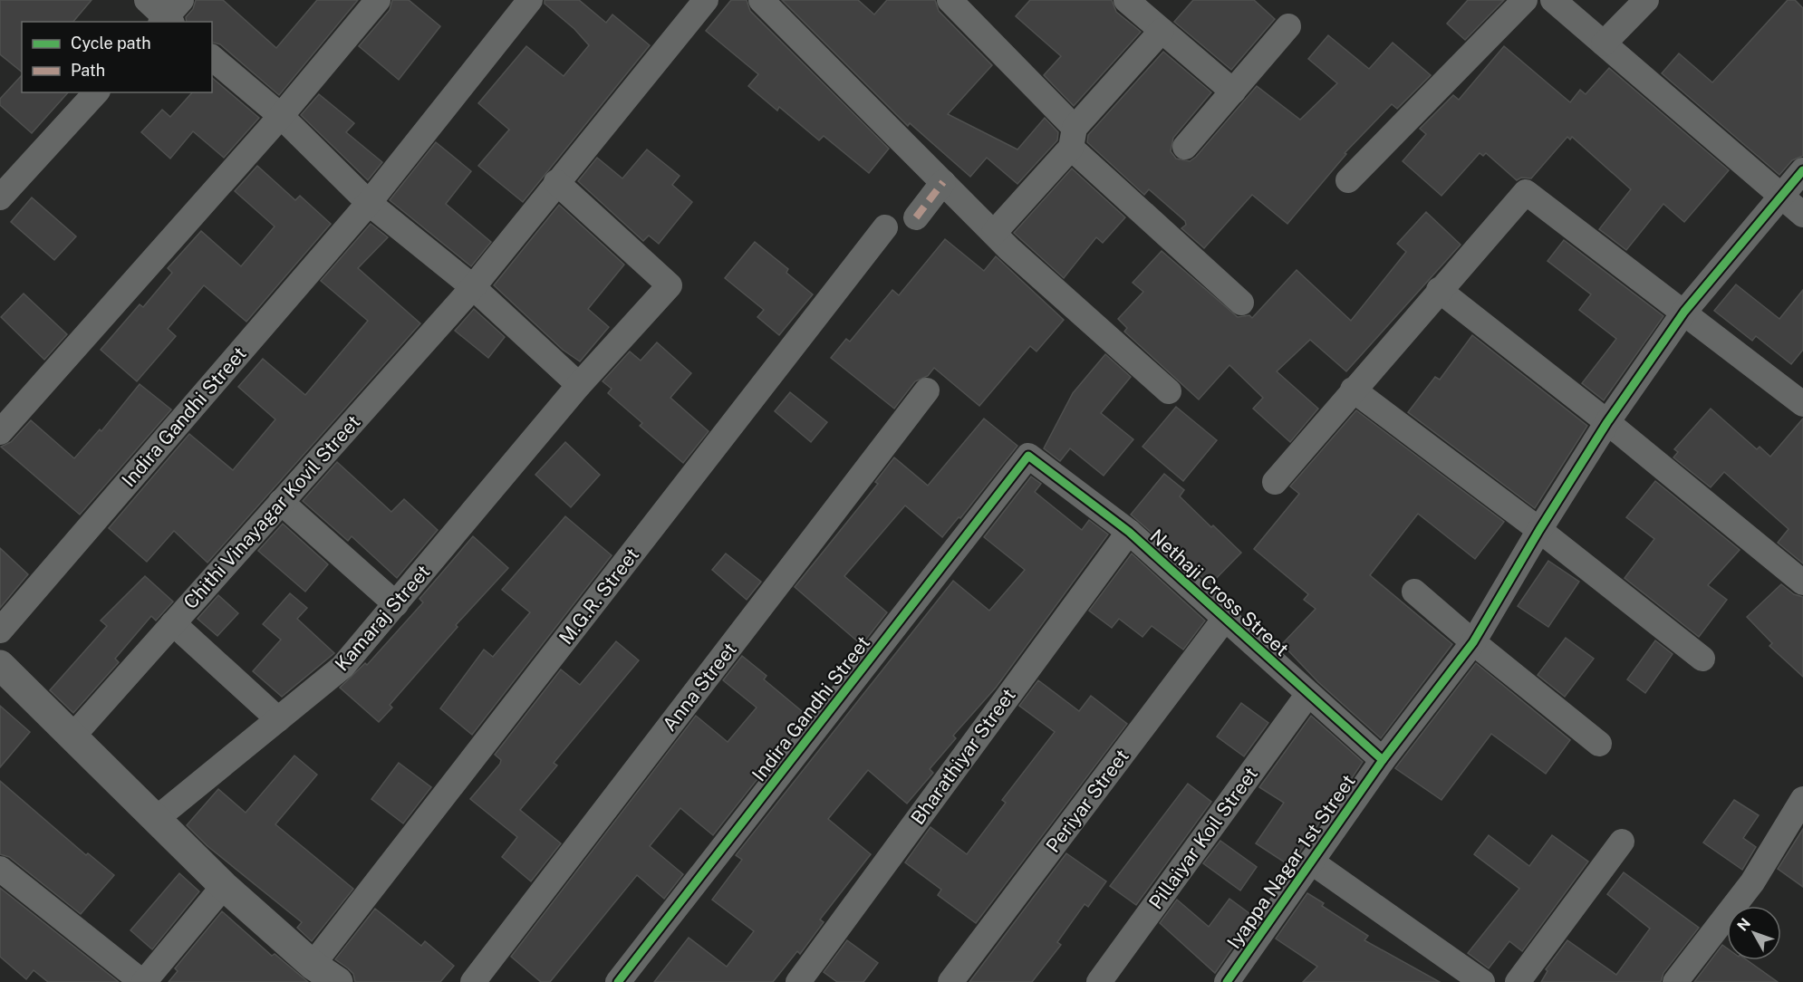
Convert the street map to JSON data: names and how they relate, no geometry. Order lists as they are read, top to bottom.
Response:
{
  "streets": {
    "street": [
      "Indira Gandhi Street",
      "Chithi Vinayagar Kovil Street",
      "Nethaji Cross Street",
      "M.G.R. Street",
      "Kamaraj Street",
      "Anna Street",
      "Bharathiyar Street",
      "Periyar Street",
      "Pillaiyar Koil Street",
      "Iyappa Nagar 1st Street"
    ]
  },
  "crossings": [
    ["Indira Gandhi Street", "Nethaji Cross Street"],
    ["Chithi Vinayagar Kovil Street", "Kamaraj Street"],
    ["Nethaji Cross Street", "Bharathiyar Street"],
    ["Nethaji Cross Street", "Periyar Street"],
    ["Nethaji Cross Street", "Pillaiyar Koil Street"],
    ["Nethaji Cross Street", "Iyappa Nagar 1st Street"]
  ],
  "legend": ["Cycle path", "Path"],
  "north": "top left"
}
